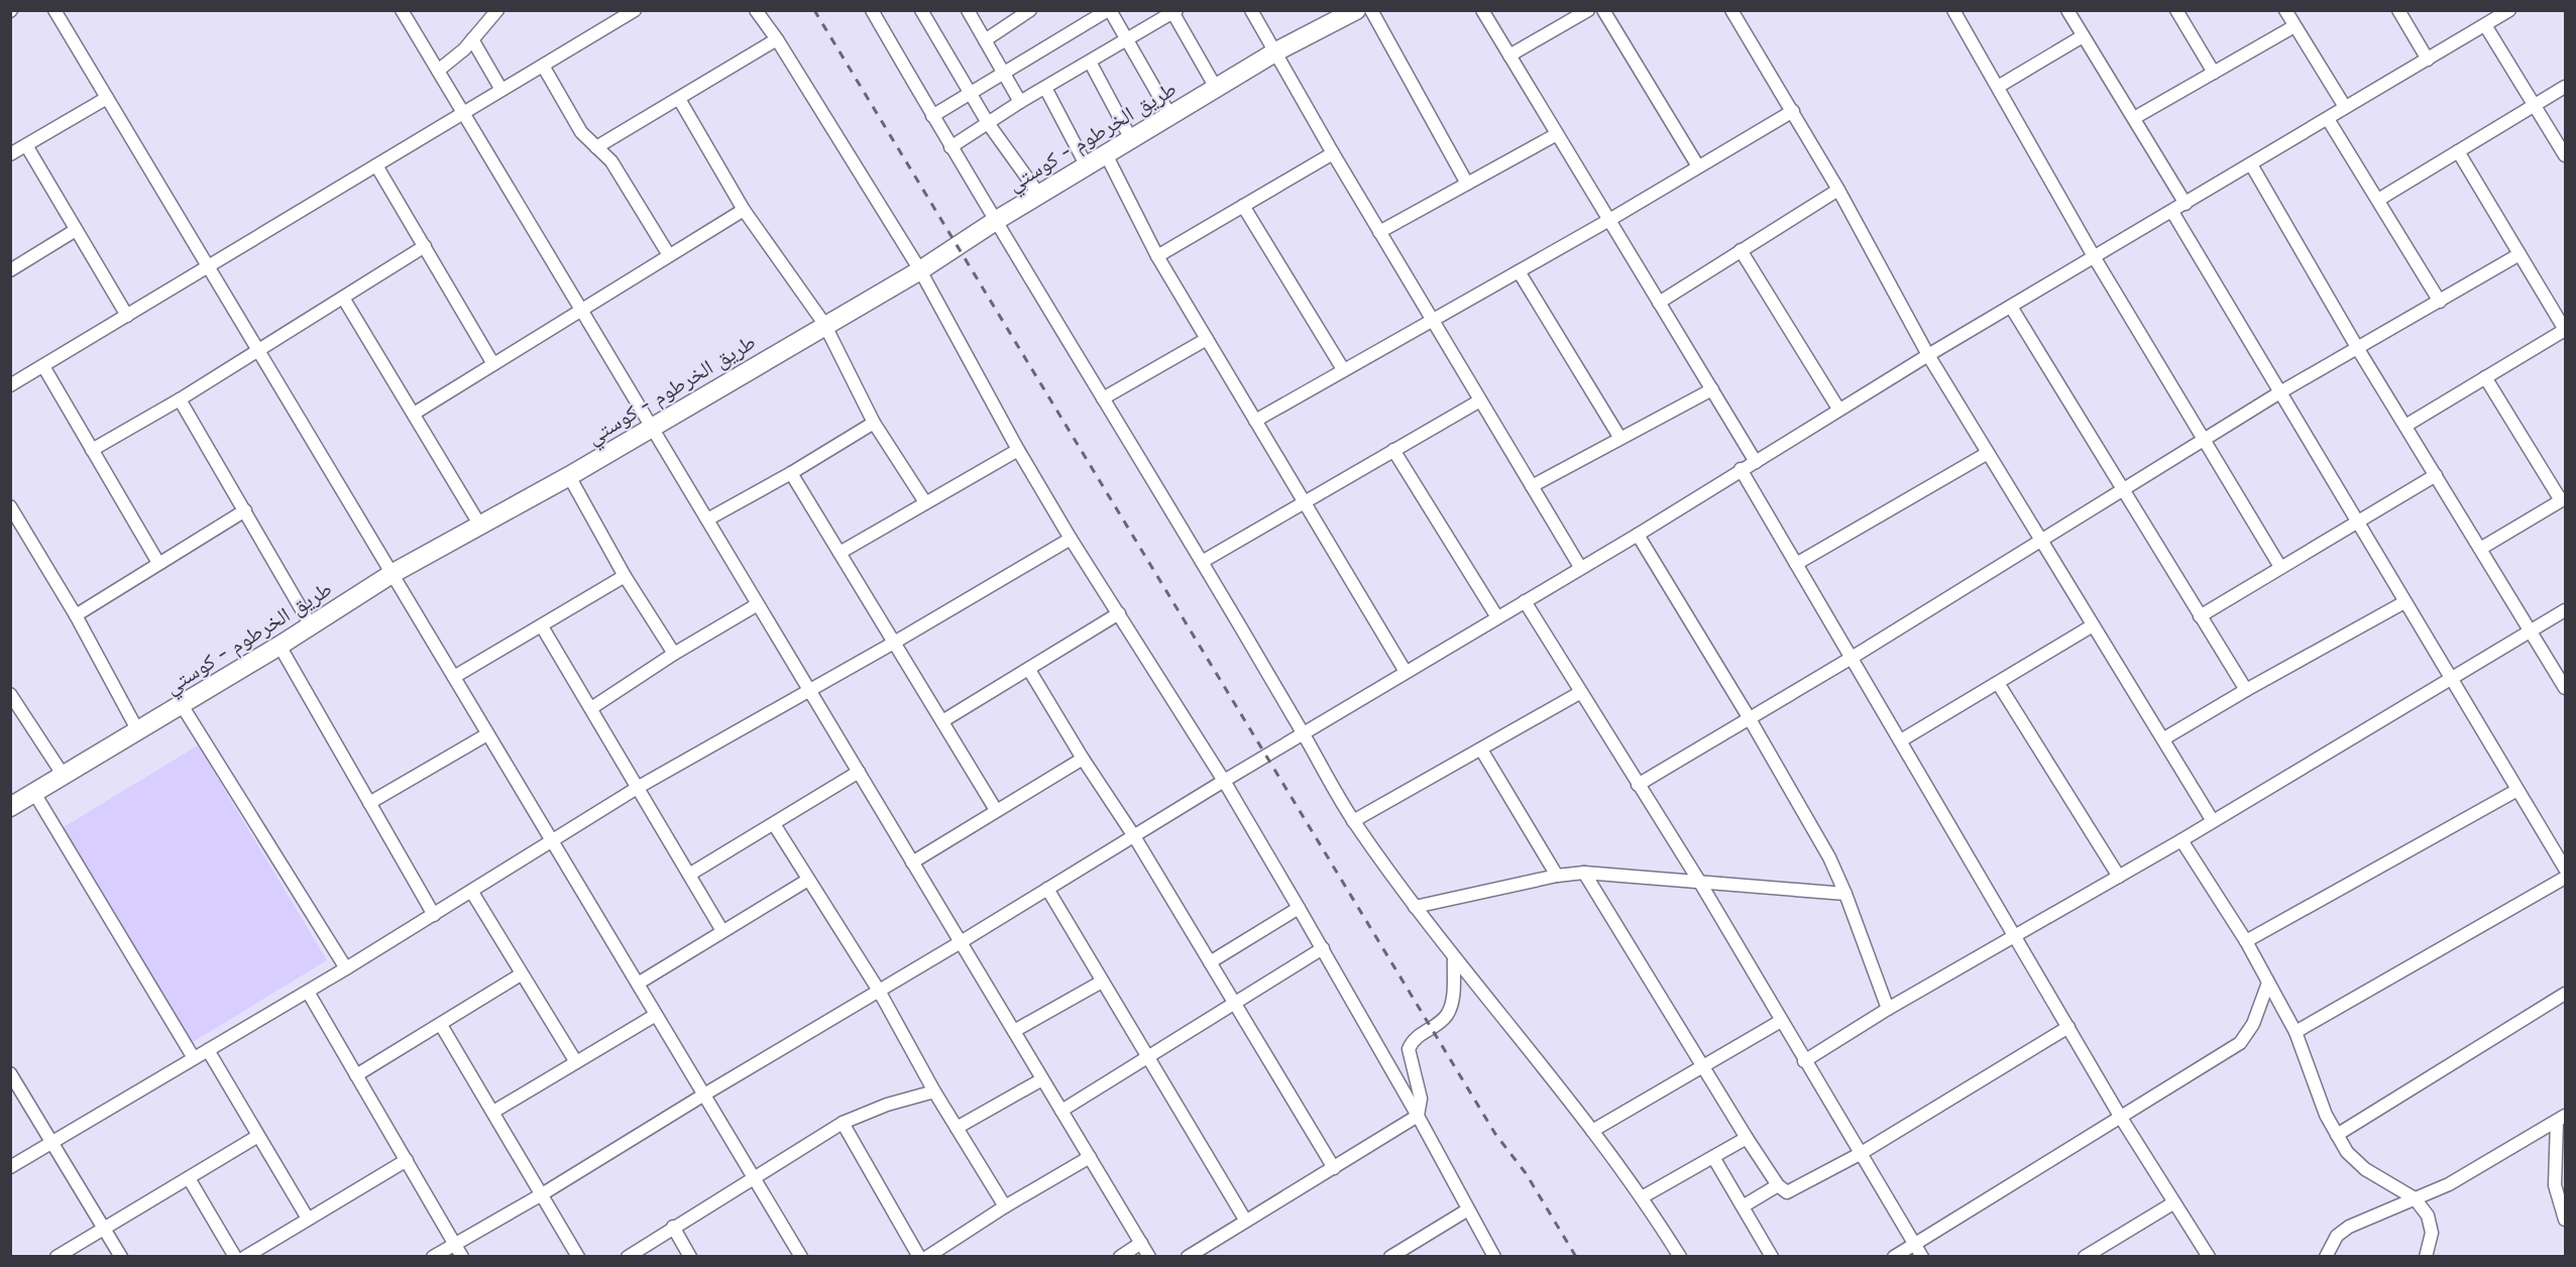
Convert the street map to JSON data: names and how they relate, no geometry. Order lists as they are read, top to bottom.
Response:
{
  "streets": {
    "highway": ["طريق الخرطوم - كوستي"]
  }
}
